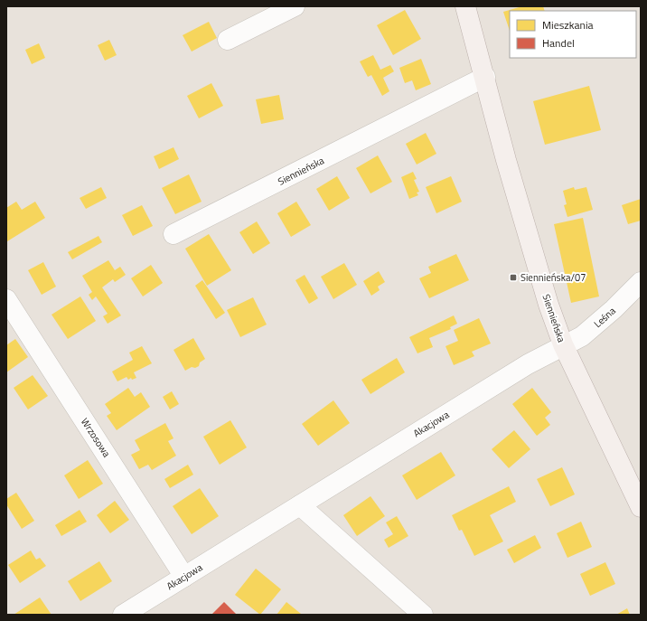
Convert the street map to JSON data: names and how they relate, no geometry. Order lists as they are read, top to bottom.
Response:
{
  "streets": {
    "main road": ["Siennieńska"],
    "street": ["Leśna", "Akacjowa", "Wrzosowa"]
  },
  "crossings": [
    ["Siennieńska", "Leśna"],
    ["Siennieńska", "Akacjowa"],
    ["Leśna", "Akacjowa"],
    ["Akacjowa", "Wrzosowa"]
  ],
  "places": {
    "transit": ["Siennieńska/07"]
  },
  "legend": ["Mieszkania", "Handel"]
}
